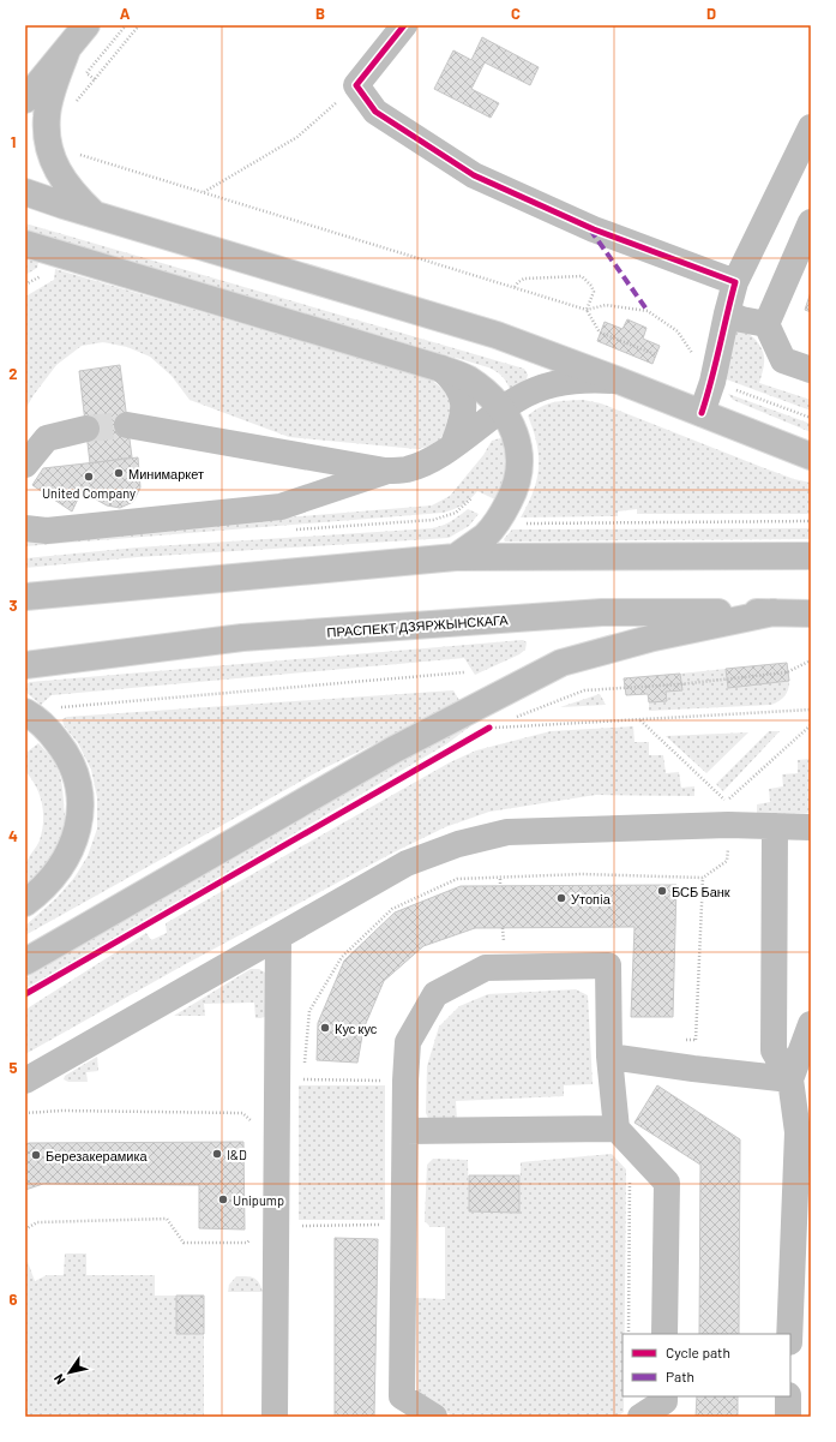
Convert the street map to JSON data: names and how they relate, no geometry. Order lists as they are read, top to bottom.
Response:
{
  "streets": {
    "main road": ["ПРАСПЕКТ ДЗЯРЖЫНСКАГА"]
  },
  "places": [
    "Минимаркет",
    "United Company",
    "БСБ Банк",
    "Утопiа",
    "Кус кус",
    "I&D",
    "Березакерамика",
    "Unipump"
  ],
  "legend": ["Cycle path", "Path"],
  "north": "bottom left",
  "grid": {
    "columns": [
      "A",
      "B",
      "C",
      "D"
    ],
    "rows": [
      "1",
      "2",
      "3",
      "4",
      "5",
      "6"
    ]
  }
}
